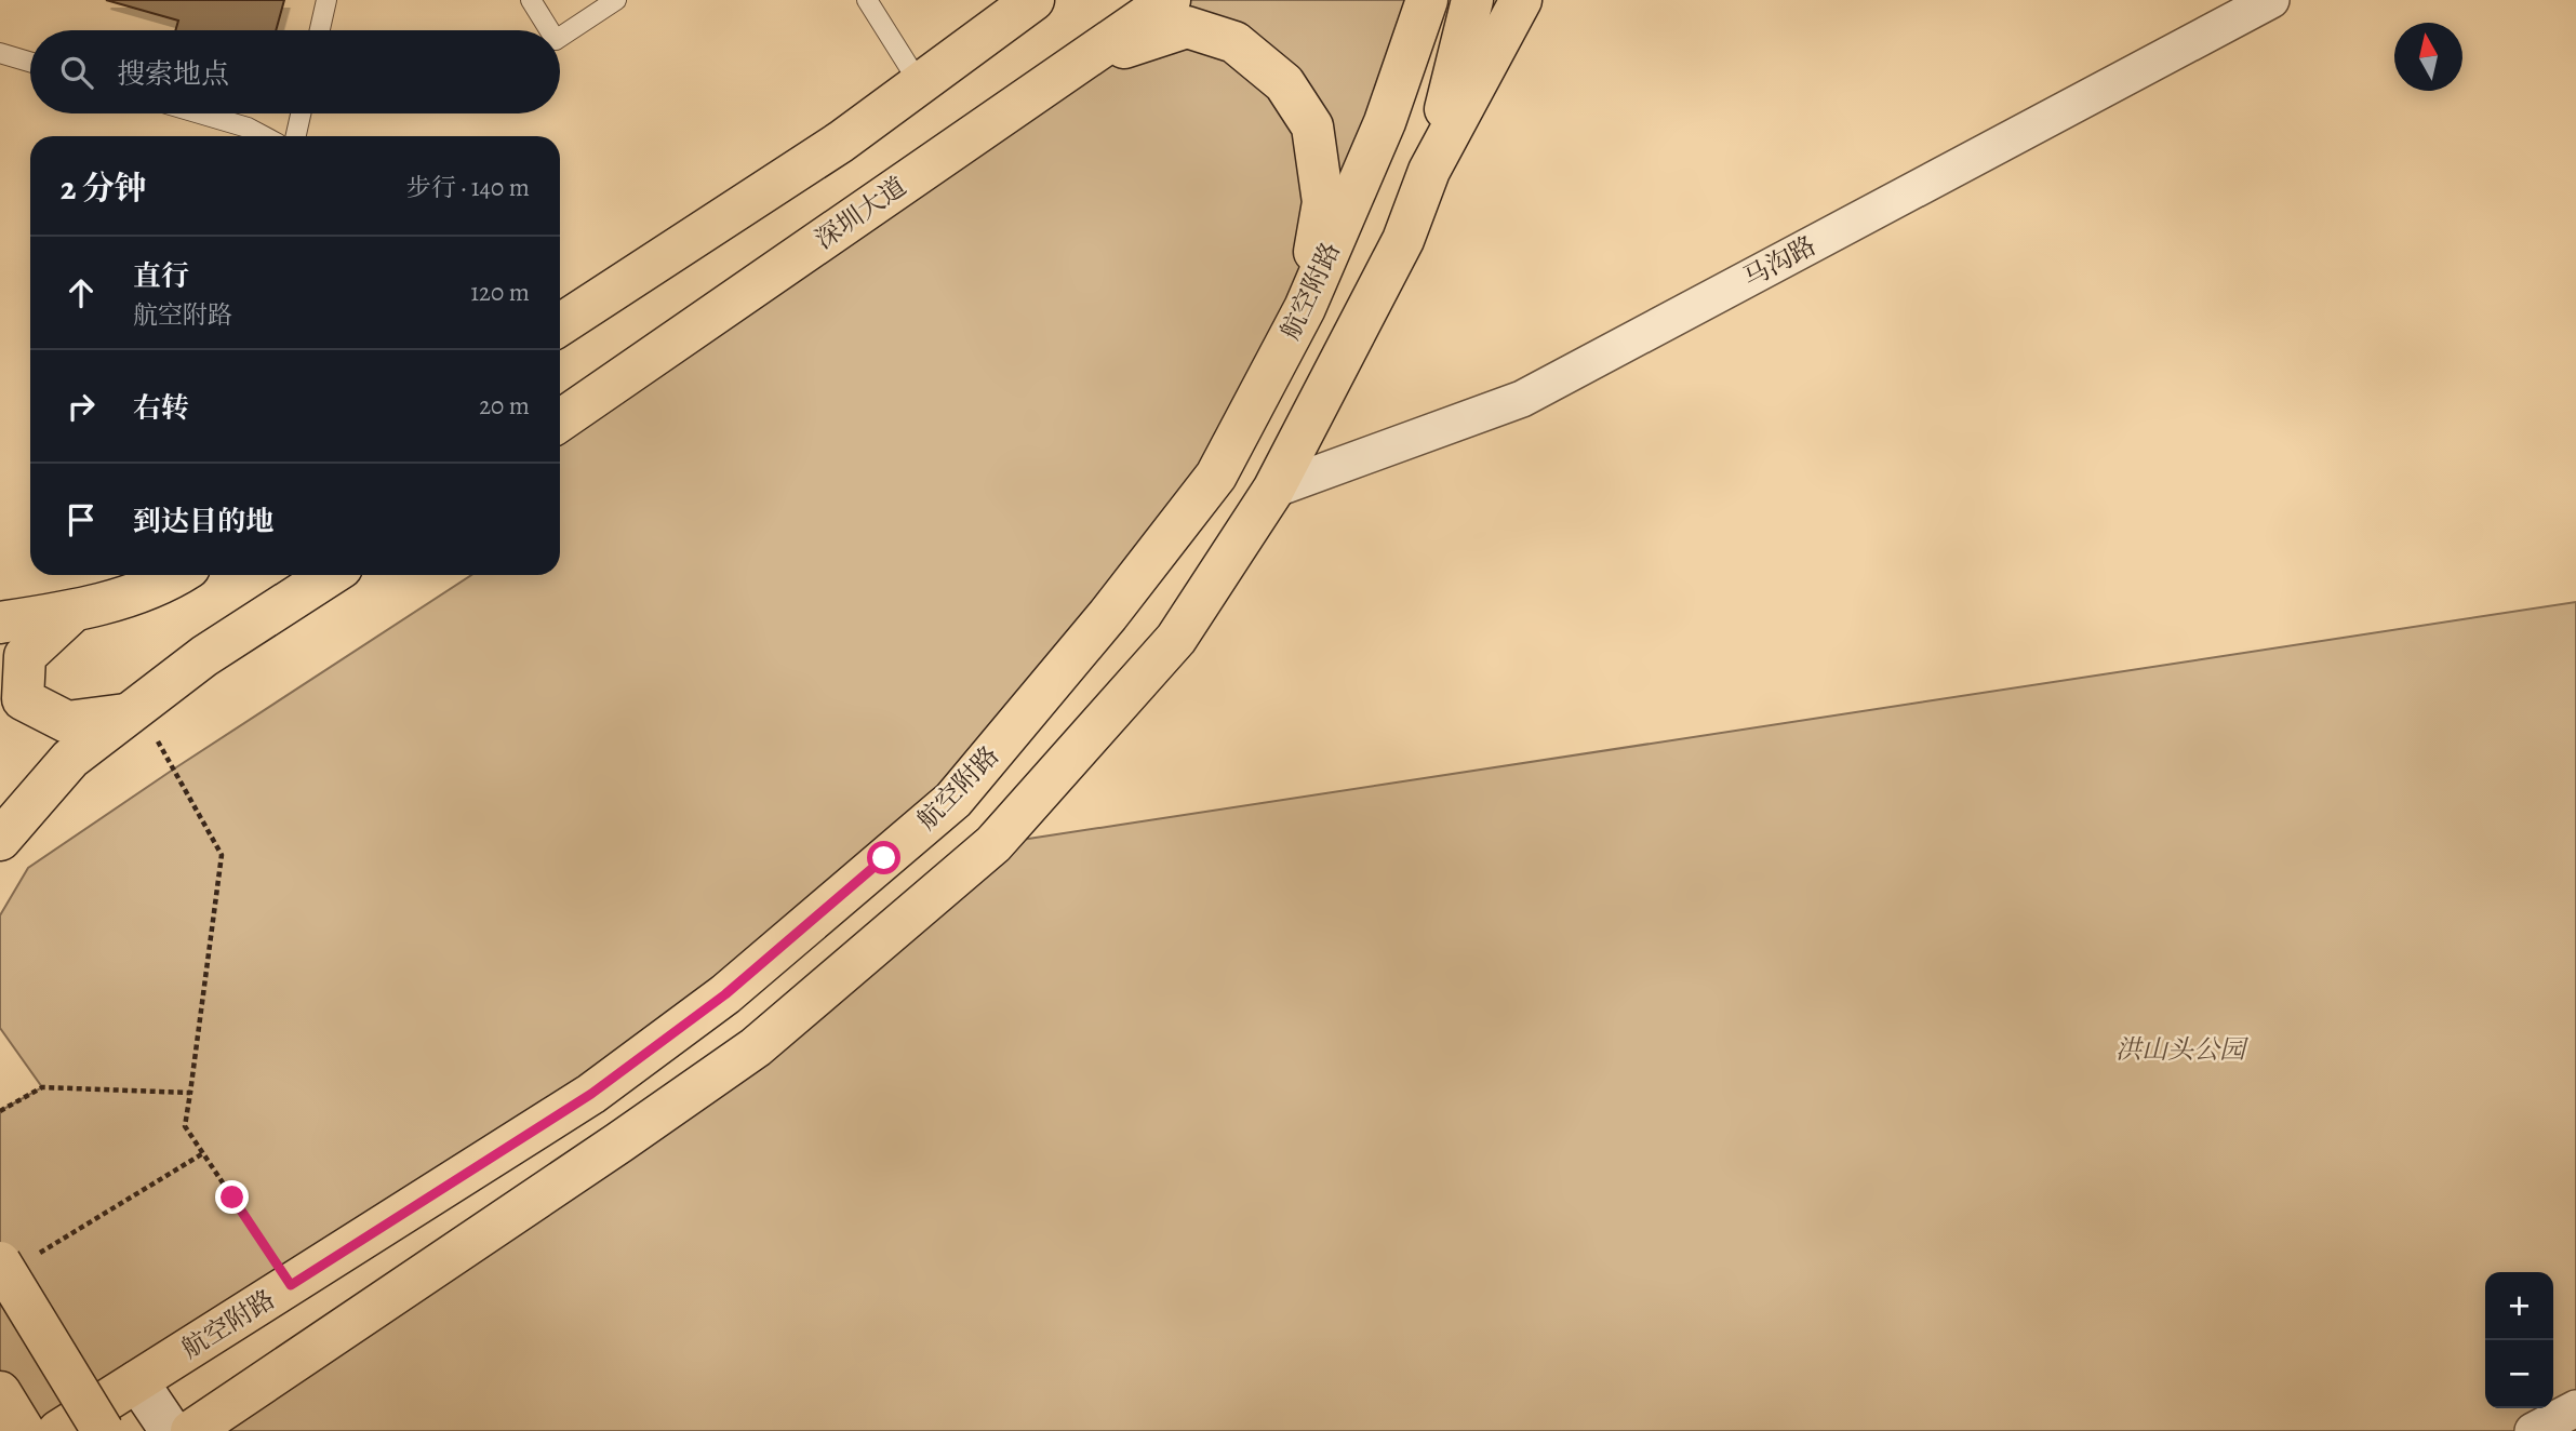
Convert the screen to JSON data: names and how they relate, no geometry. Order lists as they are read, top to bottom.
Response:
{
  "streets": {
    "main road": ["深圳大道", "航空附路"],
    "street": ["马沟路"]
  },
  "parks": ["洪山头公园"],
  "north": "top",
  "page": {
    "search": "搜索地点",
    "heading": ["2 分钟", "步行 · 140 m"],
    "list": [
      ["直行", "航空附路", "120 m"],
      ["右转", "20 m"],
      "到达目的地"
    ],
    "map_buttons": ["+", "−"]
  }
}
